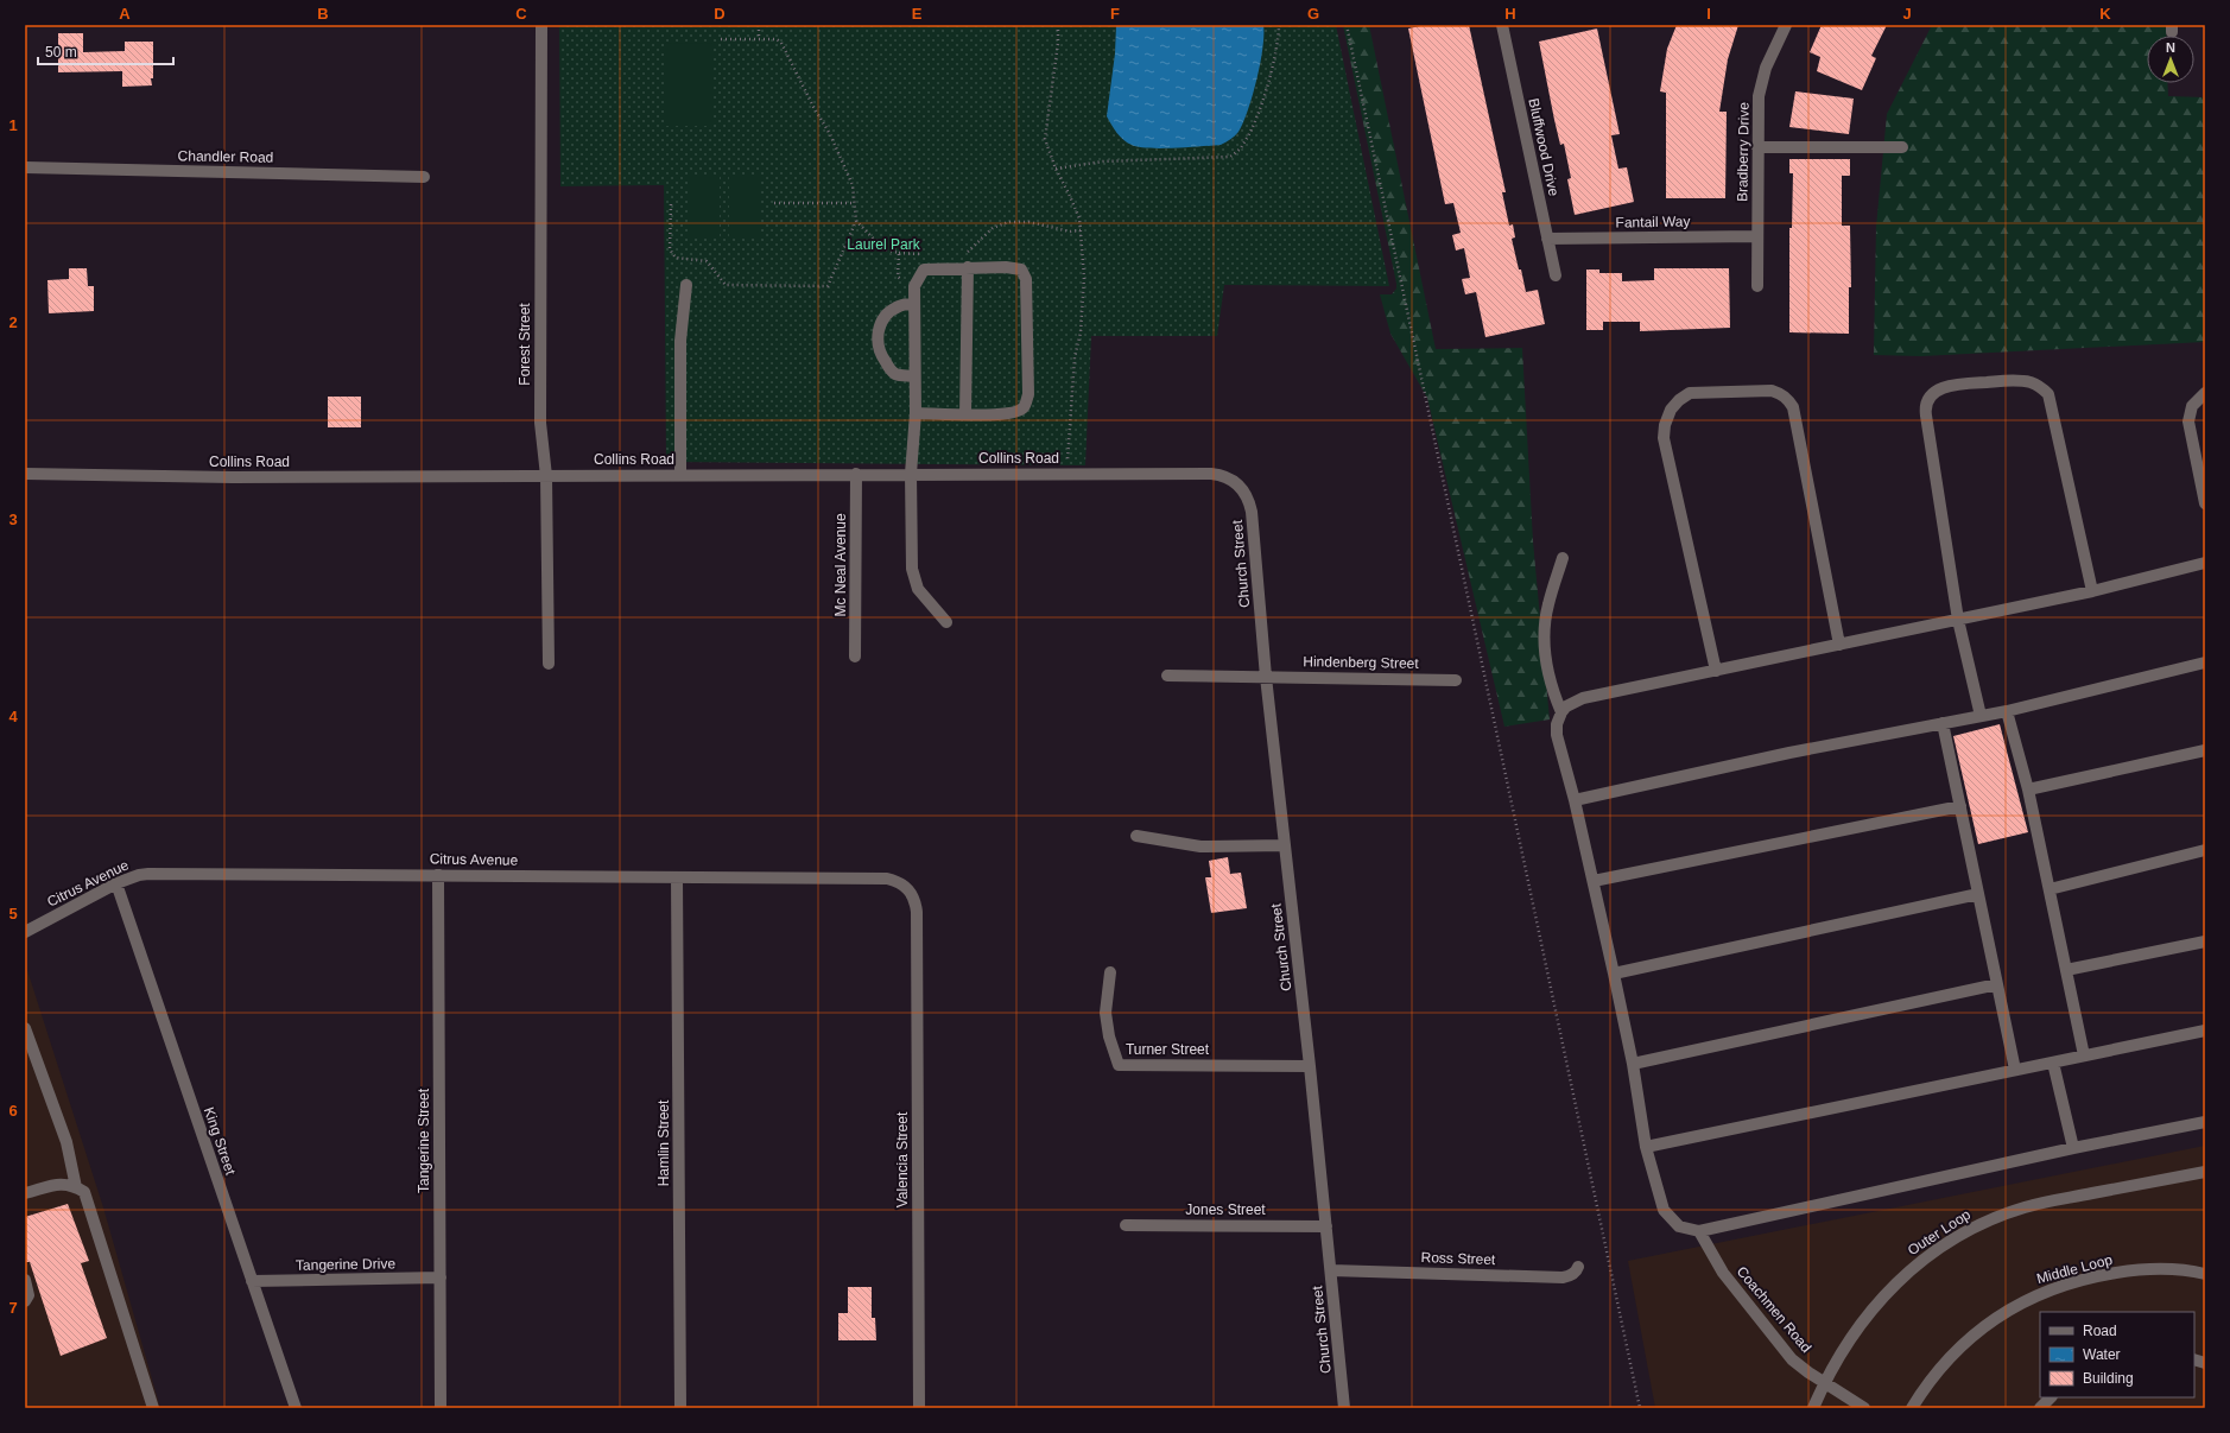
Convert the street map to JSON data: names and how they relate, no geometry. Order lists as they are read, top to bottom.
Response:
{
  "streets": {
    "street": [
      "Bluffwood Drive",
      "Bradberry Drive",
      "Chandler Road",
      "Fantail Way",
      "Forest Street",
      "Collins Road",
      "Church Street",
      "Mc Neal Avenue",
      "Hindenberg Street",
      "Citrus Avenue",
      "Turner Street",
      "King Street",
      "Tangerine Street",
      "Hamlin Street",
      "Valencia Street",
      "Jones Street",
      "Outer Loop",
      "Ross Street",
      "Tangerine Drive",
      "Middle Loop",
      "Coachmen Road"
    ]
  },
  "crossings": [
    ["Bluffwood Drive", "Fantail Way"],
    ["Bradberry Drive", "Fantail Way"],
    ["Forest Street", "Collins Road"],
    ["Collins Road", "Church Street"],
    ["Collins Road", "Mc Neal Avenue"],
    ["Church Street", "Hindenberg Street"],
    ["Church Street", "Turner Street"],
    ["Church Street", "Jones Street"],
    ["Church Street", "Ross Street"],
    ["Citrus Avenue", "King Street"],
    ["Citrus Avenue", "Tangerine Street"],
    ["Citrus Avenue", "Hamlin Street"],
    ["Citrus Avenue", "Valencia Street"],
    ["King Street", "Tangerine Drive"],
    ["Tangerine Street", "Tangerine Drive"],
    ["Outer Loop", "Coachmen Road"]
  ],
  "parks": ["Laurel Park"],
  "legend": ["Road", "Water", "Building"],
  "scale_bar": "50 m",
  "north": "top",
  "grid": {
    "columns": [
      "A",
      "B",
      "C",
      "D",
      "E",
      "F",
      "G",
      "H",
      "I",
      "J",
      "K"
    ],
    "rows": [
      "1",
      "2",
      "3",
      "4",
      "5",
      "6",
      "7"
    ]
  }
}
